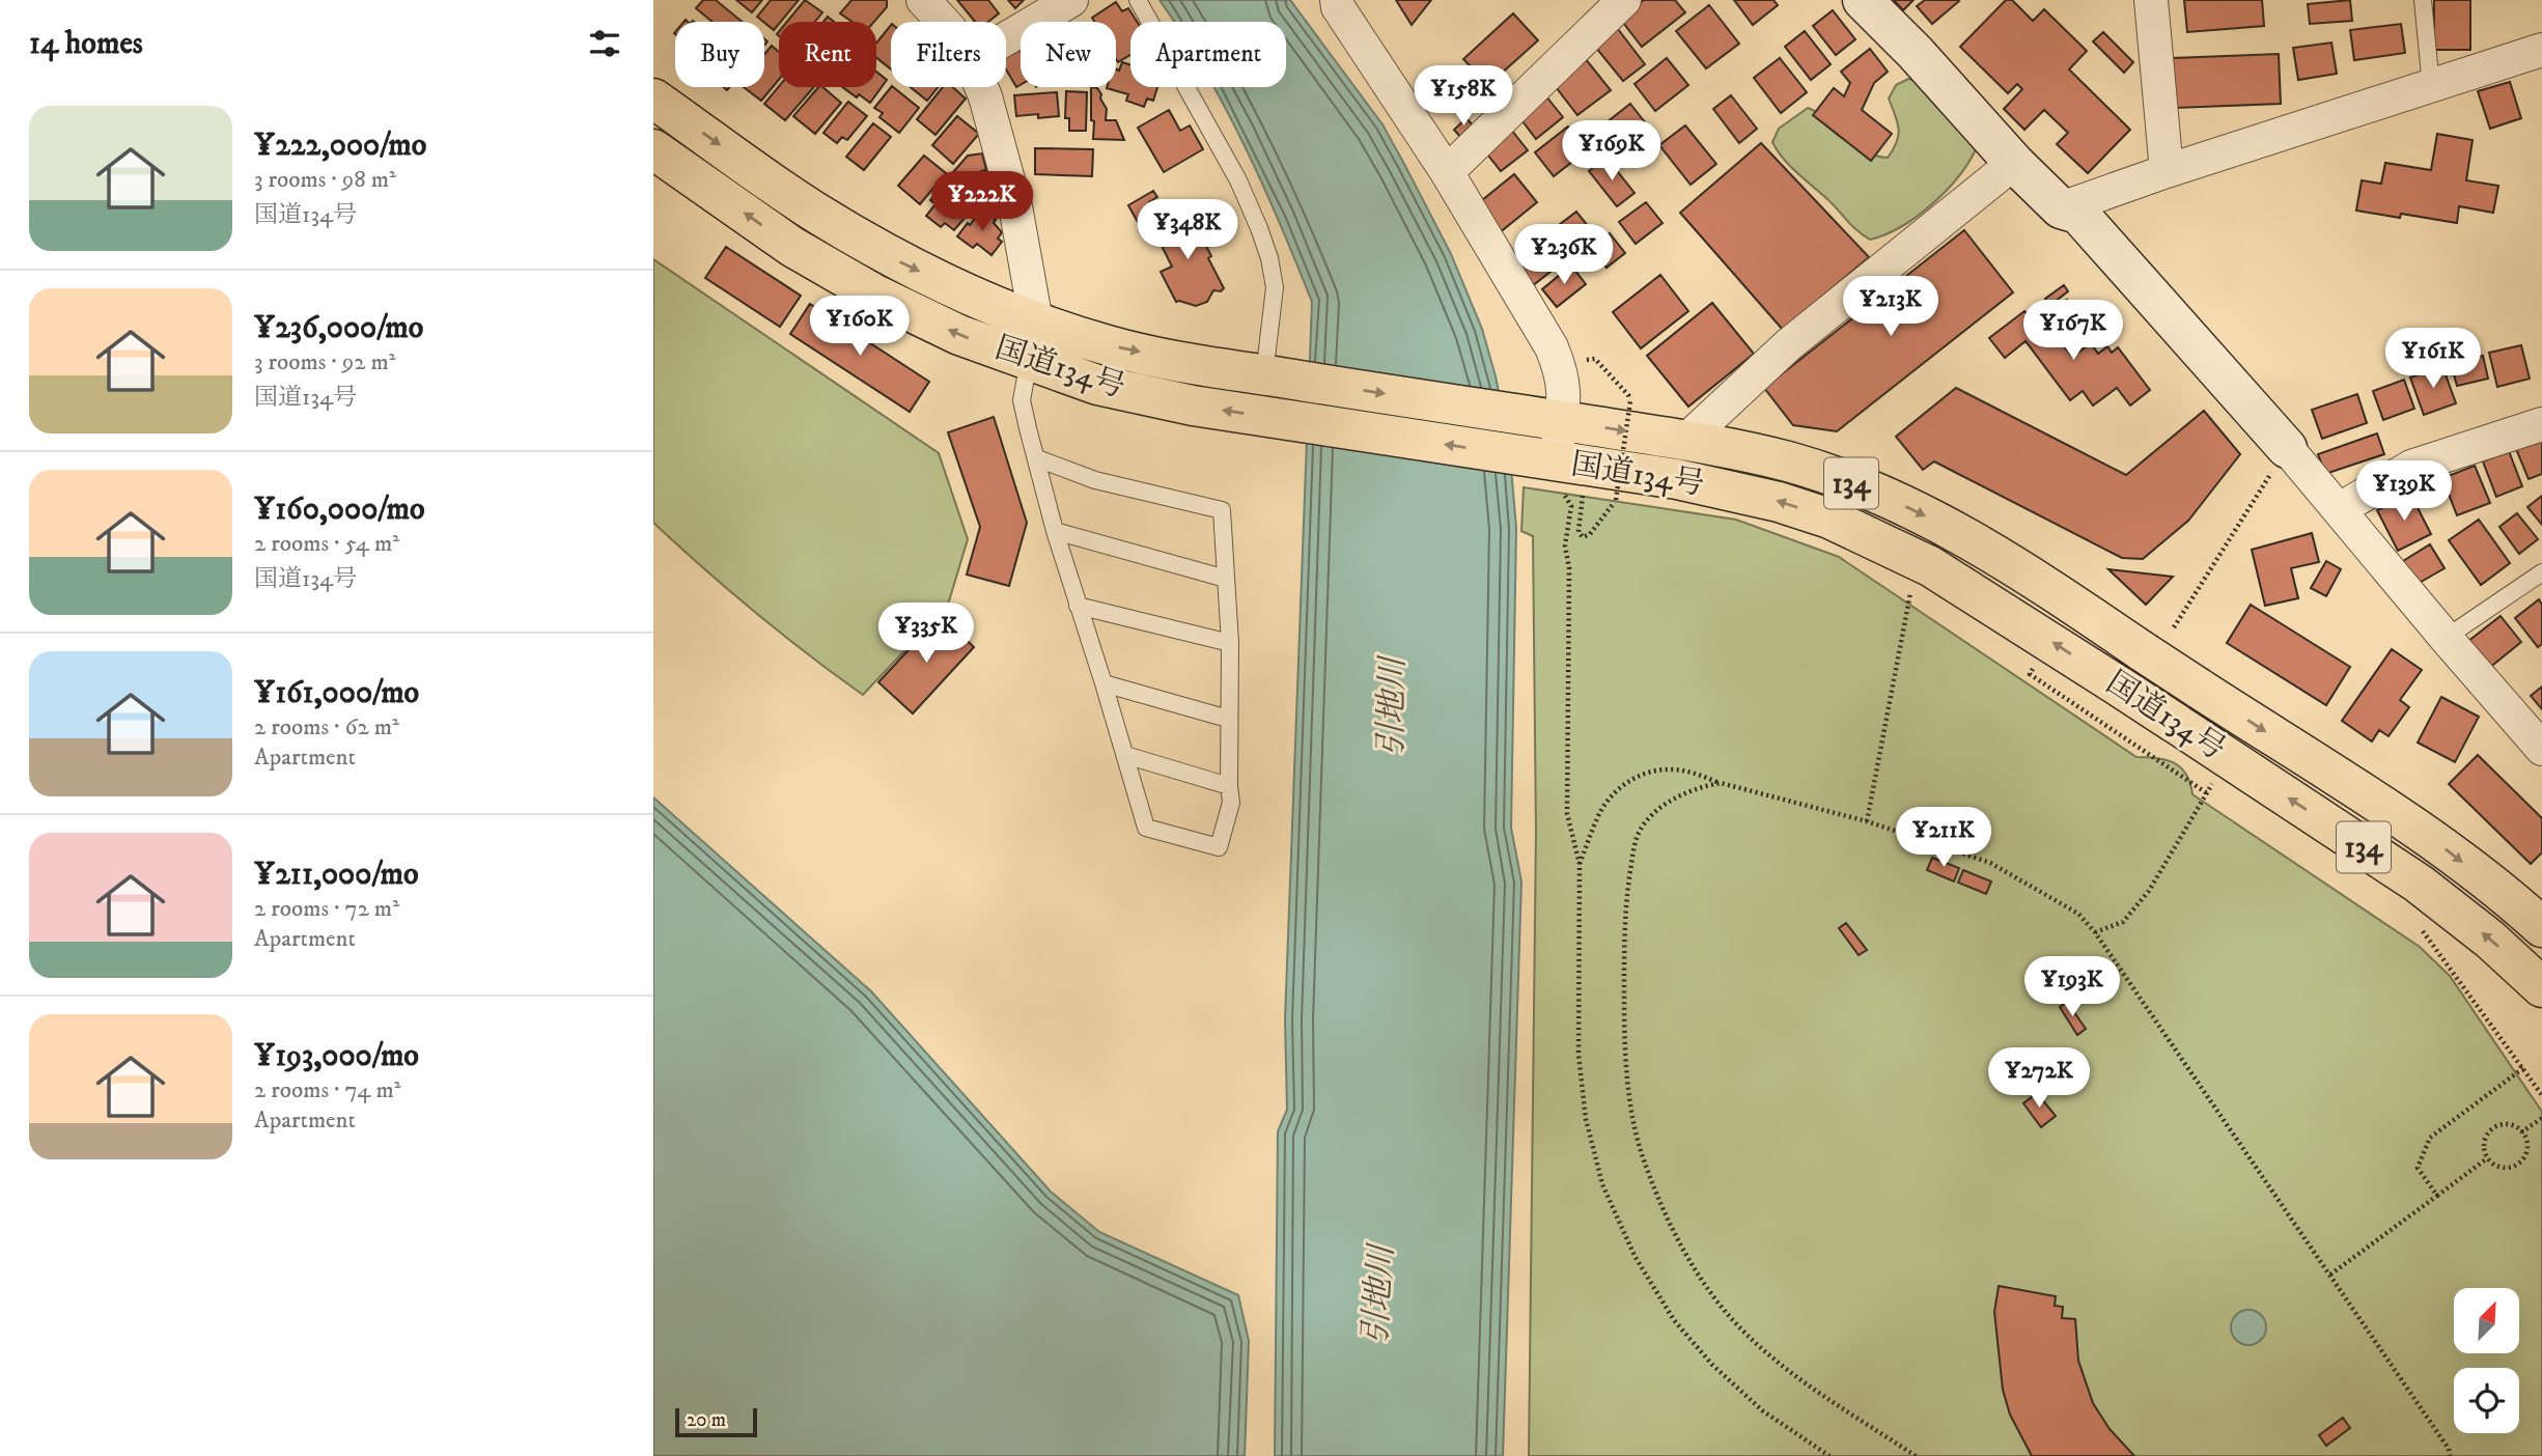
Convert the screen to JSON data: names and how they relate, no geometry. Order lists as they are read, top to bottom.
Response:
{
  "streets": {
    "highway": ["国道134号", "134"]
  },
  "water": ["引地川"],
  "scale_bar": "20 m",
  "north": "top right",
  "page": {
    "heading": "14 homes",
    "chip": [
      "Buy",
      "Rent",
      "Filters",
      "New",
      "Apartment"
    ],
    "price": [
      "¥158K",
      "¥169K",
      "¥222K",
      "¥348K",
      "¥236K",
      "¥213K",
      "¥160K",
      "¥167K",
      "¥161K",
      "¥139K",
      "¥335K",
      "¥211K",
      "¥193K",
      "¥272K"
    ],
    "list": [
      {
        "name": "¥222,000/mo",
        "note": "3 rooms · 98 m² · 国道134号"
      },
      {
        "name": "¥236,000/mo",
        "note": "3 rooms · 92 m² · 国道134号"
      },
      {
        "name": "¥160,000/mo",
        "note": "2 rooms · 54 m² · 国道134号"
      },
      {
        "name": "¥161,000/mo",
        "note": "2 rooms · 62 m² · Apartment"
      },
      {
        "name": "¥211,000/mo",
        "note": "2 rooms · 72 m² · Apartment"
      },
      {
        "name": "¥193,000/mo",
        "note": "2 rooms · 74 m² · Apartment"
      }
    ],
    "scale": "20 m"
  }
}
